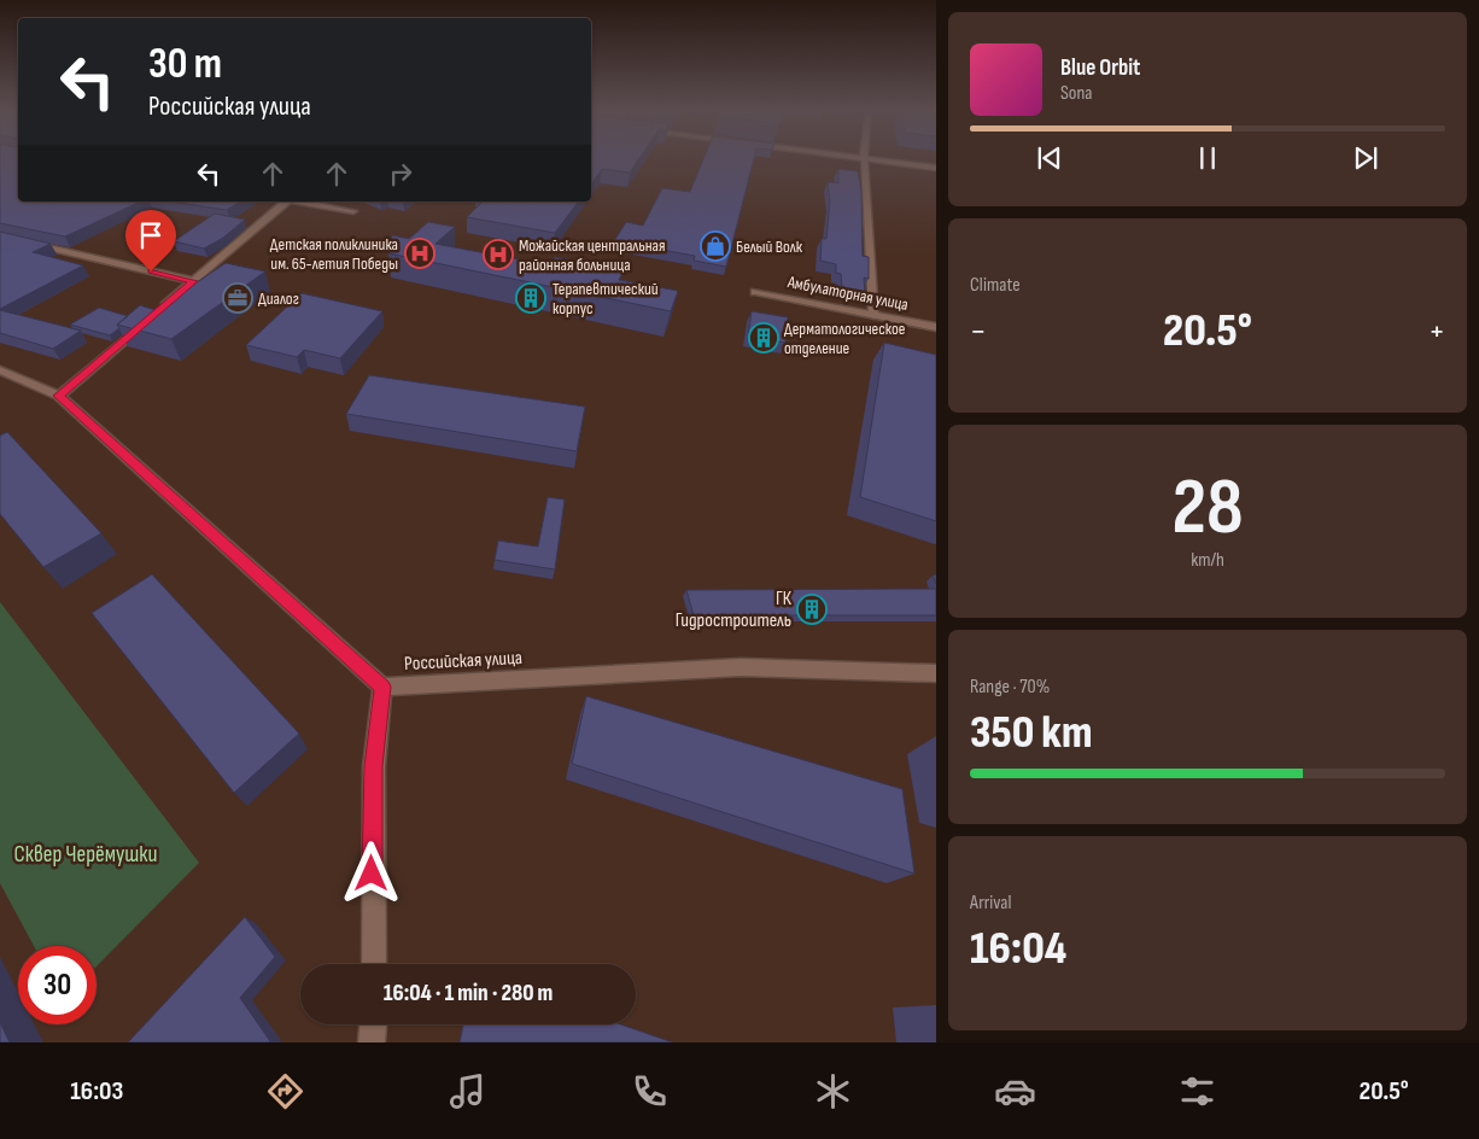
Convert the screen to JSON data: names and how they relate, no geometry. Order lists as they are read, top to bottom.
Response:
{
  "streets": {
    "street": ["Амбулаторная улица", "Российская улица"]
  },
  "parks": ["Сквер Черёмушки"],
  "places": {
    "shop": ["Белый Волк"],
    "hospital": ["Детская поликлиника им. 65-летия Победы", "Можайская центральная районная больница"],
    "office": ["Диалог"],
    "building": ["Терапевтический корпус", "Дерматологическое отделение", "ГК Гидростроитель"]
  },
  "page": {
    "turn": ["30 m", "Российская улица"],
    "song": ["Blue Orbit", "Sona"],
    "tile": [
      "Climate",
      ["28", "km/h"],
      ["Range · 70%", "350 km"],
      ["Arrival", "16:04"]
    ],
    "heat": ["−", "20.5°", "+"],
    "limit": "30",
    "trip": "16:04 · 1 min · 280 m",
    "tabs": ["16:03", "20.5°"]
  }
}
